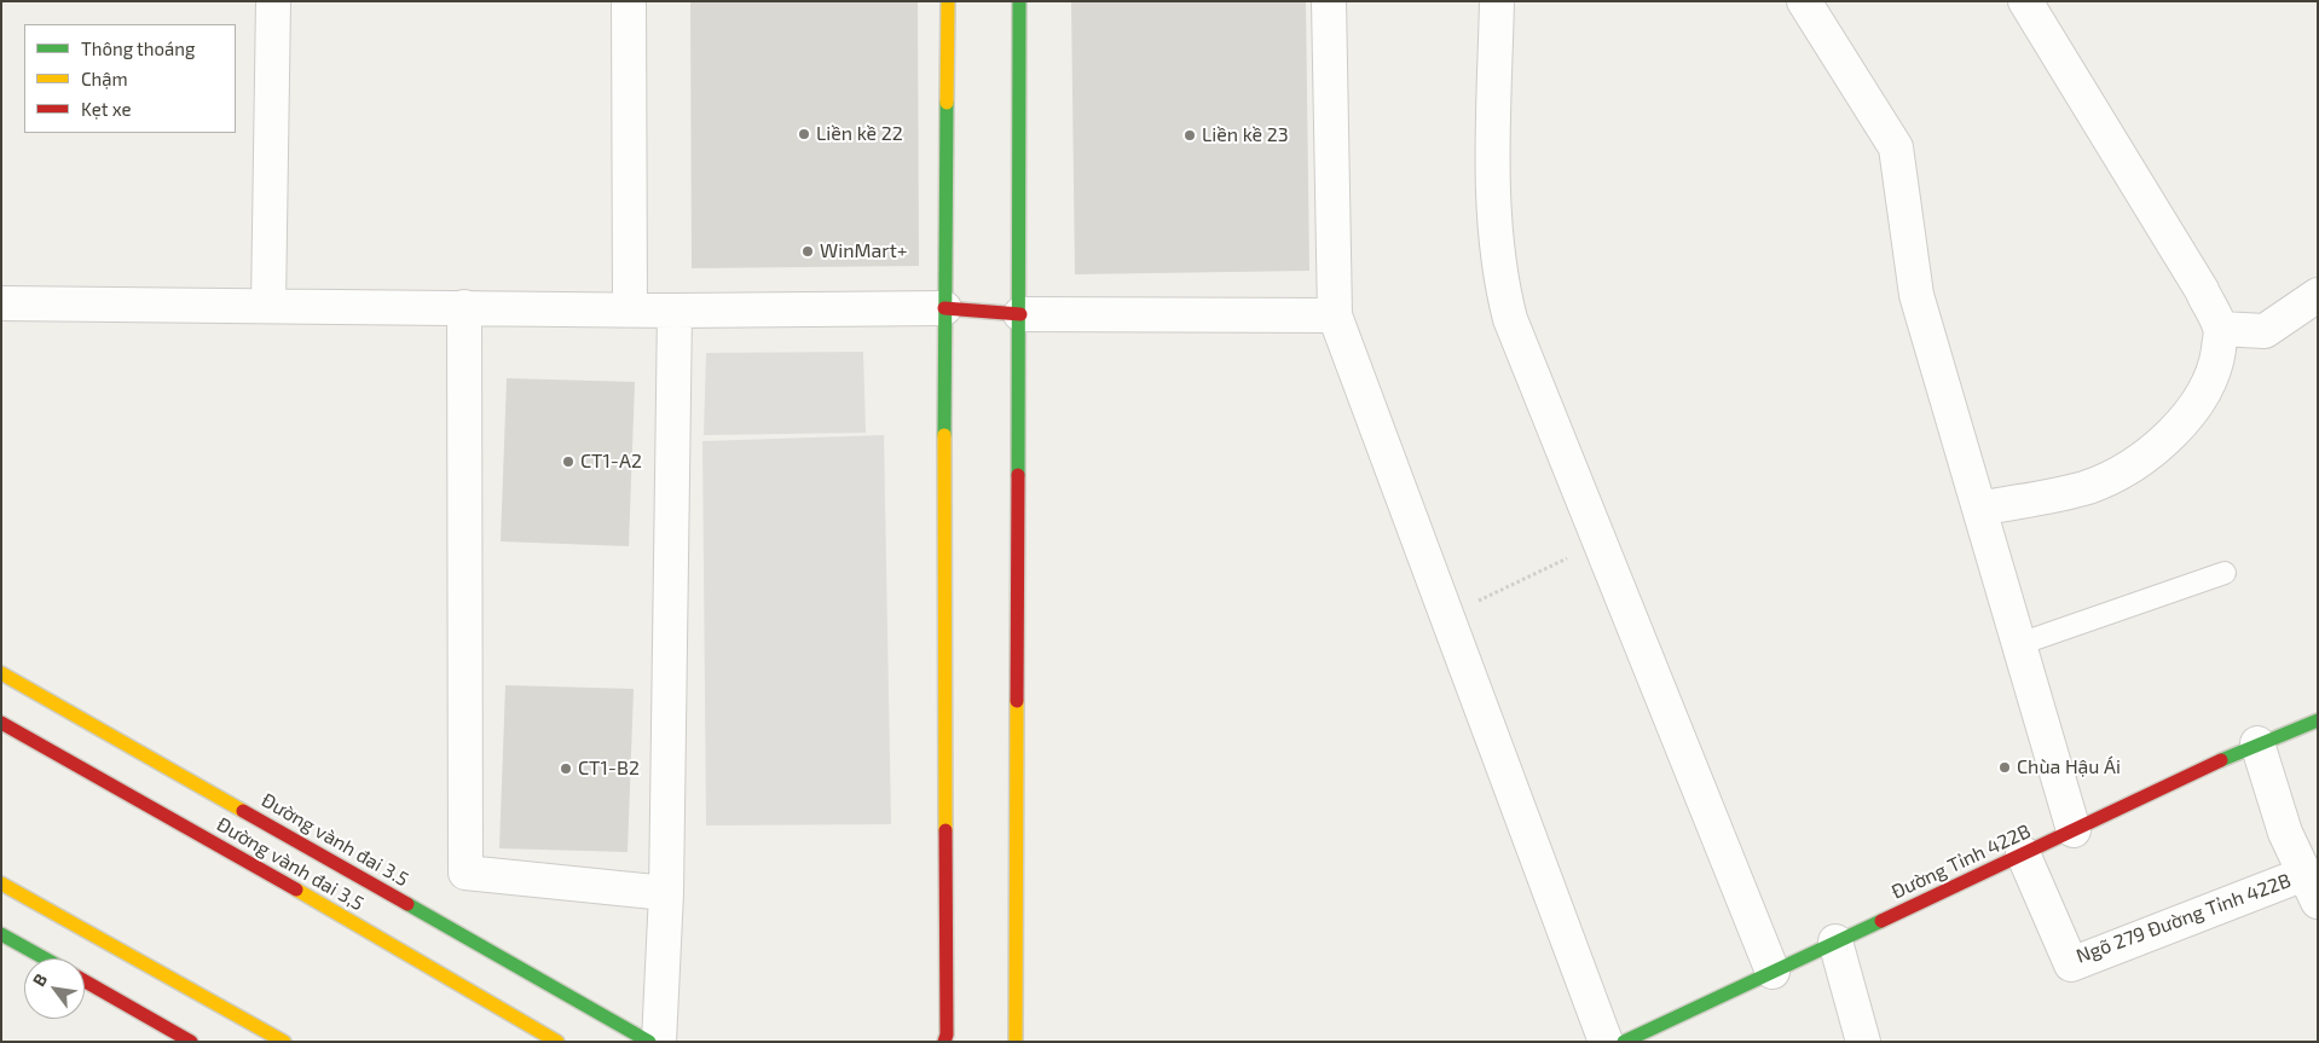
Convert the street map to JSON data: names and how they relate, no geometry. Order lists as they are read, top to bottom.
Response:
{
  "streets": {
    "main road": ["Đường vành đai 3.5", "Đường Tỉnh 422B", "Đường vành đai 3,5"],
    "street": ["Ngõ 279 Đường Tỉnh 422B"]
  },
  "crossings": [
    ["Đường Tỉnh 422B", "Ngõ 279 Đường Tỉnh 422B"]
  ],
  "places": [
    "Liền kề 22",
    "Liền kề 23",
    "WinMart+",
    "CT1-A2",
    "Chùa Hậu Ái",
    "CT1-B2"
  ],
  "legend": ["Thông thoáng", "Chậm", "Kẹt xe"],
  "north": "top left"
}
